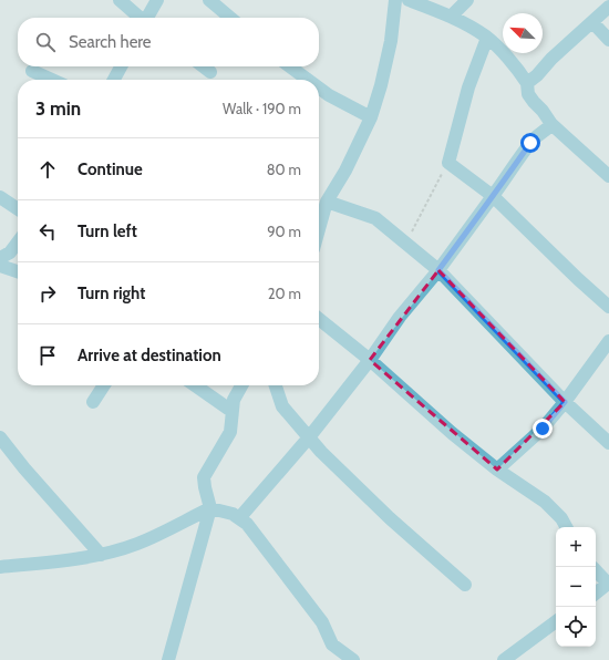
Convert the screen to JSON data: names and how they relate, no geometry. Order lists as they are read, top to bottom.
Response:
{
  "north": "top left",
  "page": {
    "search": "Search here",
    "heading": ["3 min", "Walk · 190 m"],
    "list": [
      ["Continue", "80 m"],
      ["Turn left", "90 m"],
      ["Turn right", "20 m"],
      "Arrive at destination"
    ],
    "map_buttons": ["+", "−"]
  }
}
